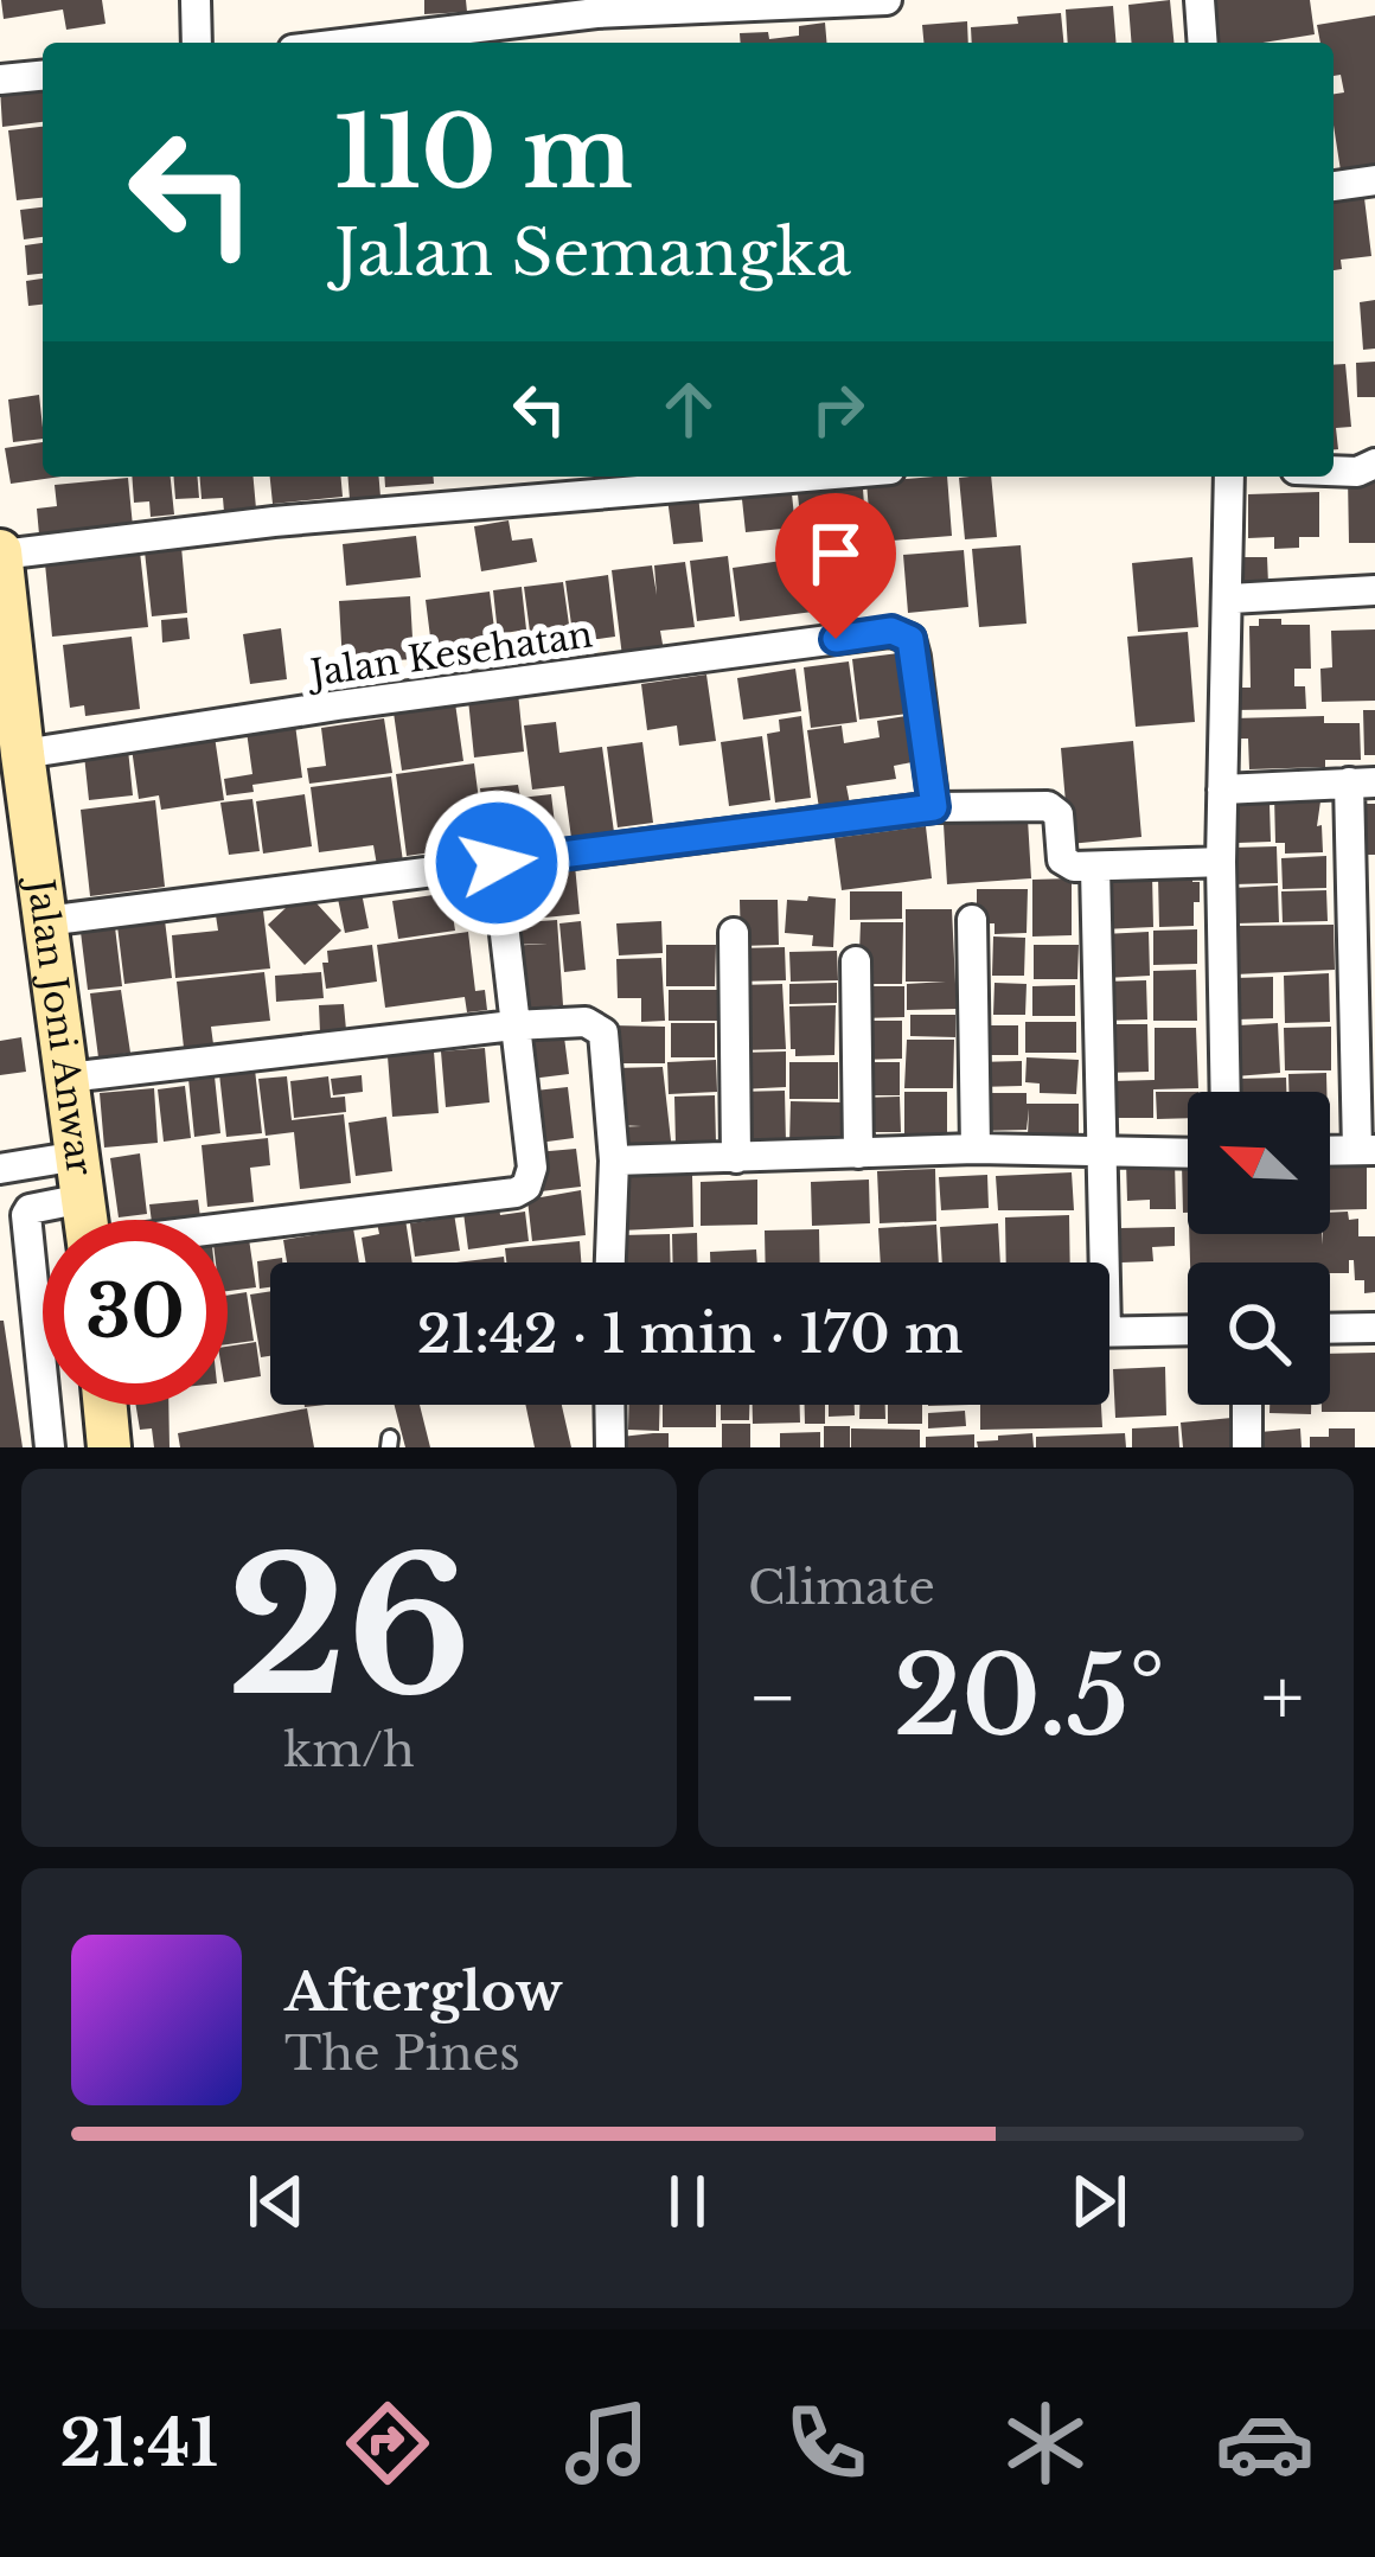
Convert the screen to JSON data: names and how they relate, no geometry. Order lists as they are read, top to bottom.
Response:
{
  "streets": {
    "main road": ["Jalan Joni Anwar"],
    "street": ["Jalan Kesehatan"]
  },
  "crossings": [
    ["Jalan Kesehatan", "Jalan Joni Anwar"]
  ],
  "north": "top left",
  "page": {
    "turn": ["110 m", "Jalan Semangka"],
    "limit": "30",
    "trip": "21:42 · 1 min · 170 m",
    "tile": [
      ["26", "km/h"],
      "Climate"
    ],
    "heat": ["−", "20.5°", "+"],
    "song": ["Afterglow", "The Pines"],
    "tabs": "21:41"
  }
}
